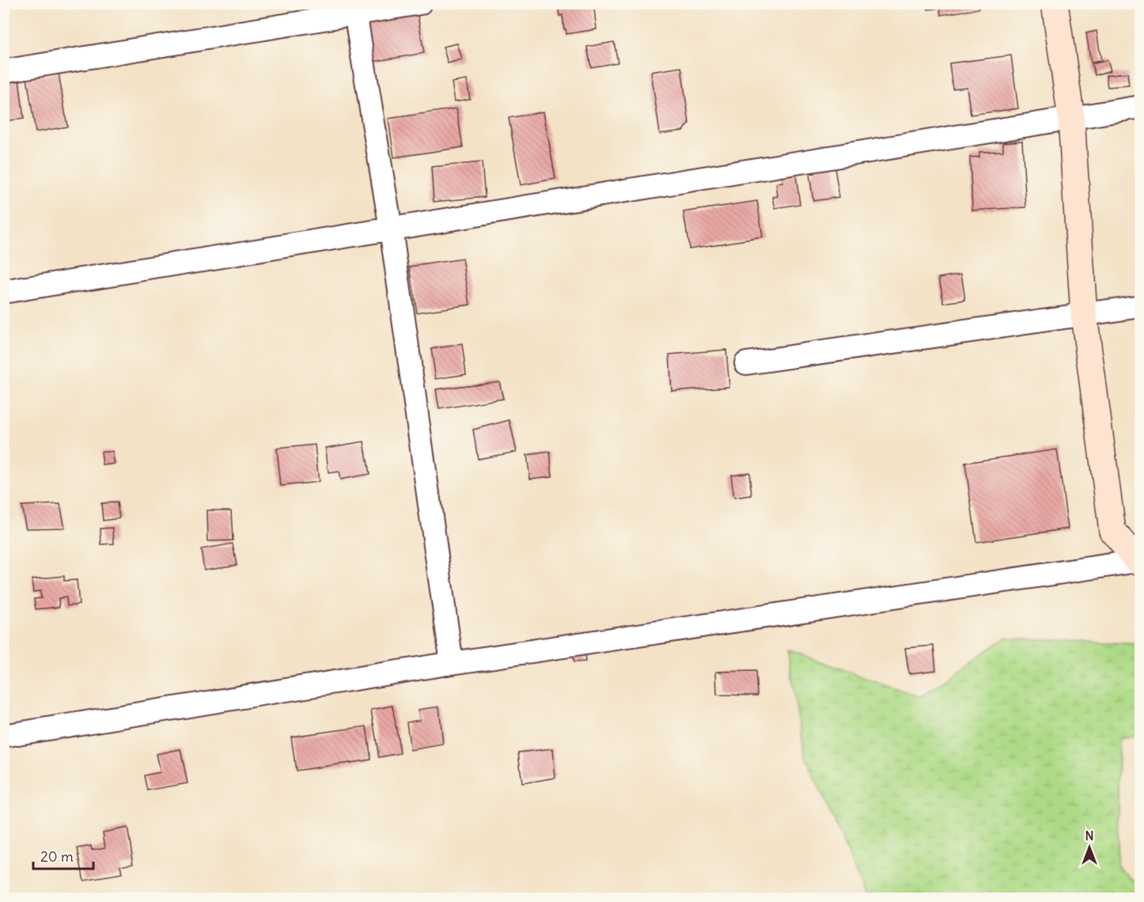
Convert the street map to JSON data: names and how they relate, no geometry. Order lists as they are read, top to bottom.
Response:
{
  "scale_bar": "20 m",
  "north": "top"
}
